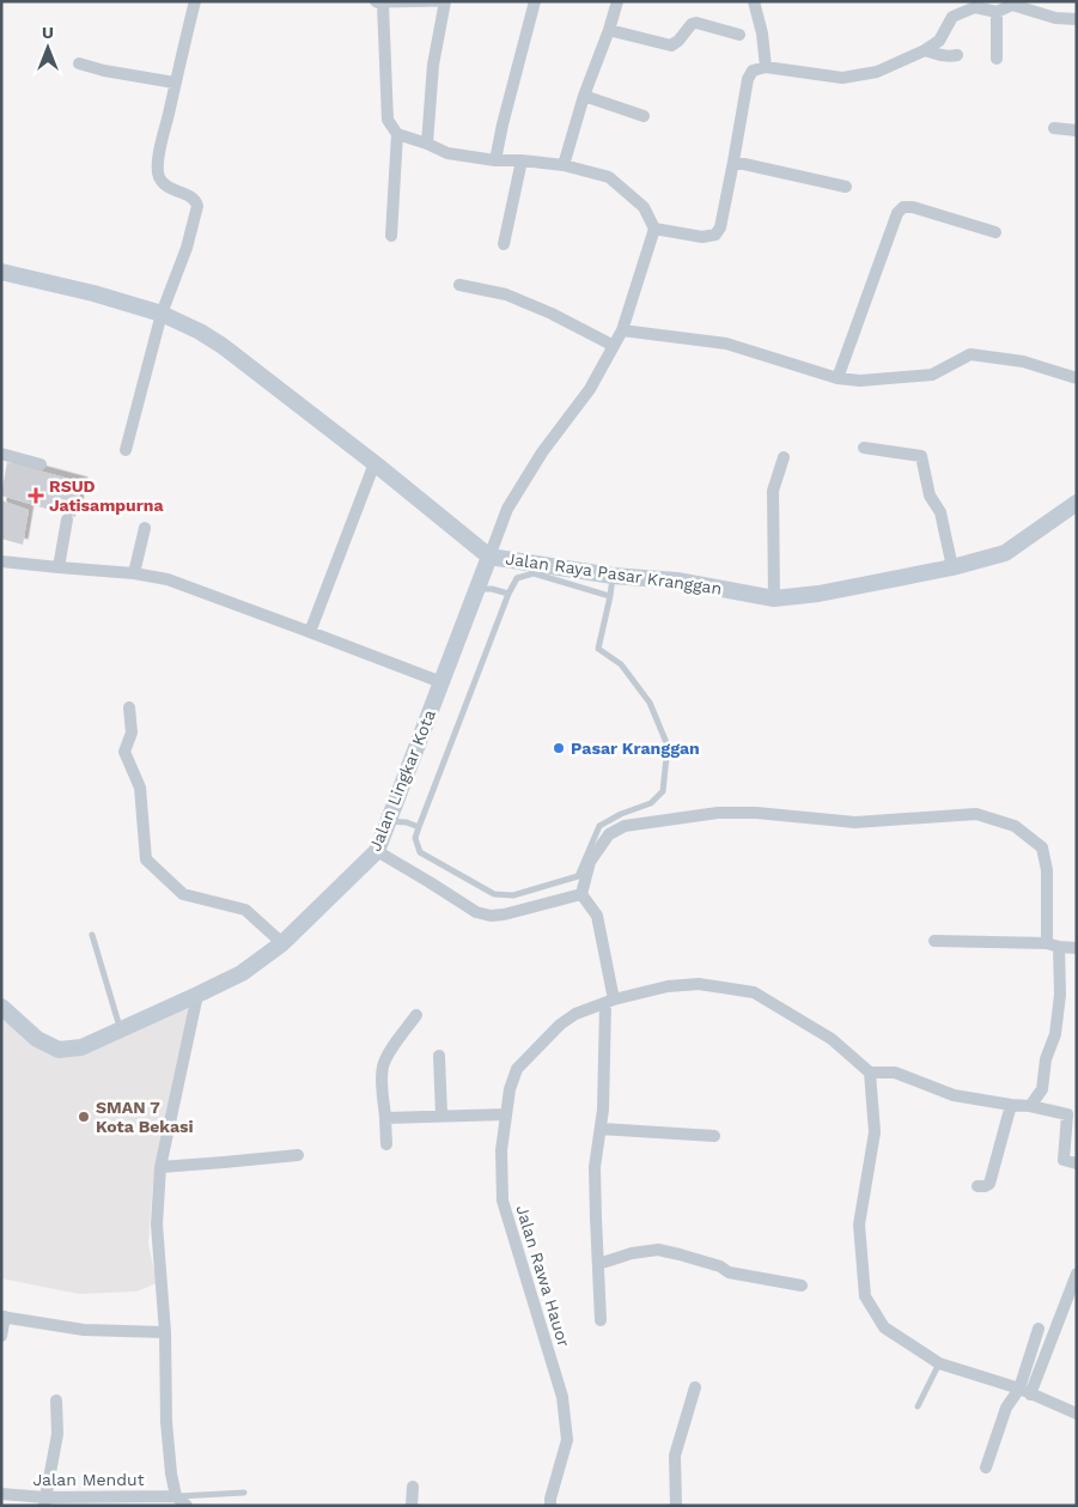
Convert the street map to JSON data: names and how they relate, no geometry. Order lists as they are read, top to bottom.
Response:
{
  "streets": {
    "main road": ["Jalan Raya Pasar Kranggan", "Jalan Lingkar Kota"],
    "street": ["Jalan Rawa Hauor", "Jalan Mendut"]
  },
  "crossings": [
    ["Jalan Raya Pasar Kranggan", "Jalan Lingkar Kota"]
  ],
  "places": {
    "health": ["RSUD Jatisampurna"],
    "other": ["Pasar Kranggan", "SMAN 7 Kota Bekasi"]
  },
  "north": "top"
}
